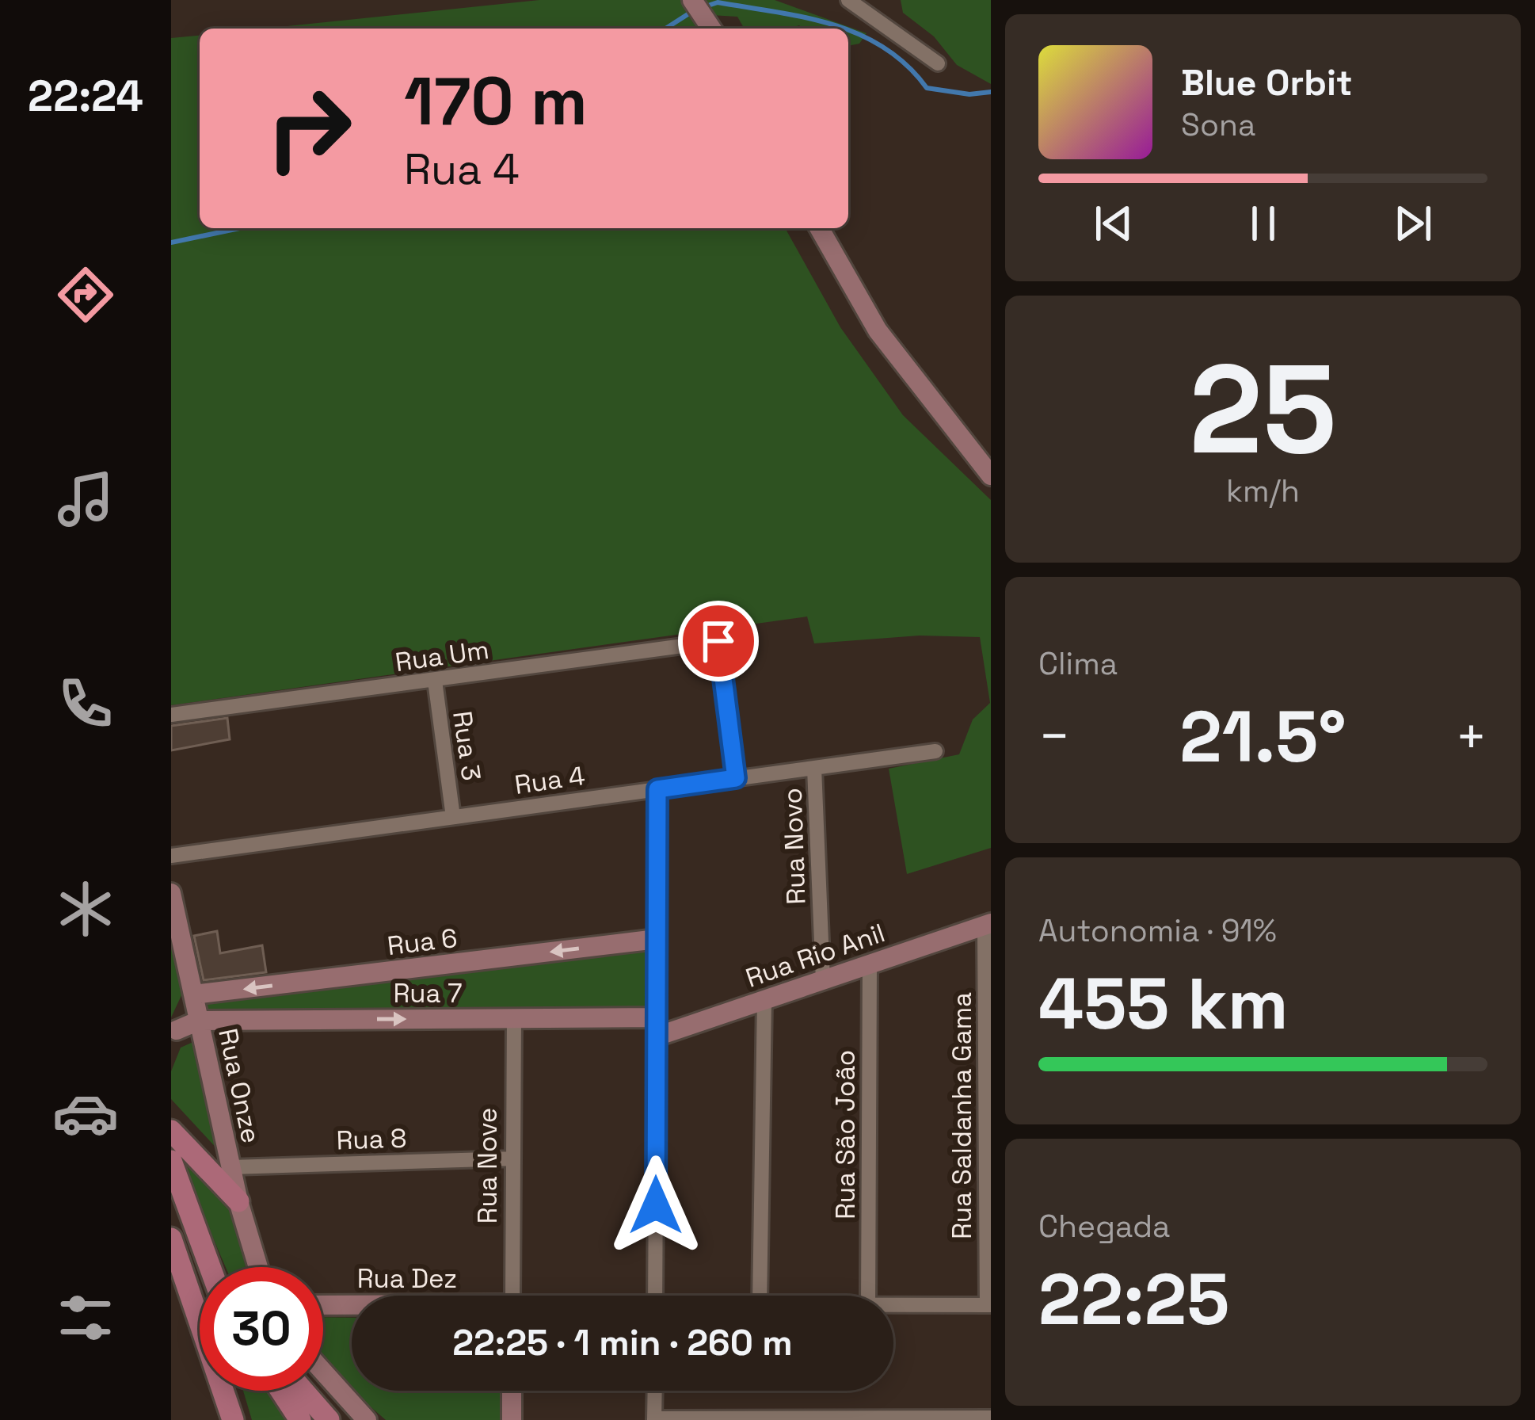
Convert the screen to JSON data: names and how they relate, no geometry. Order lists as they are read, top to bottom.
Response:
{
  "streets": {
    "street": [
      "Rua Um",
      "Rua 3",
      "Rua 4",
      "Rua Novo",
      "Rua 6",
      "Rua Rio Anil",
      "Rua 7",
      "Rua Onze",
      "Rua Saldanha Gama",
      "Rua São João",
      "Rua 8",
      "Rua Nove",
      "Rua Dez"
    ]
  },
  "crossings": [
    ["Rua Um", "Rua 3"],
    ["Rua Um", "Rua 4"],
    ["Rua 3", "Rua 4"],
    ["Rua 4", "Rua Novo"],
    ["Rua Novo", "Rua Rio Anil"],
    ["Rua 6", "Rua Onze"],
    ["Rua Rio Anil", "Rua 7"],
    ["Rua Rio Anil", "Rua Saldanha Gama"],
    ["Rua Rio Anil", "Rua São João"],
    ["Rua 7", "Rua Onze"],
    ["Rua 7", "Rua Nove"],
    ["Rua Onze", "Rua 8"],
    ["Rua 8", "Rua Nove"]
  ],
  "one_way": ["Rua 6", "Rua 7"],
  "page": {
    "tabs": "22:24",
    "turn": ["170 m", "Rua 4"],
    "song": ["Blue Orbit", "Sona"],
    "tile": [
      ["25", "km/h"],
      "Clima",
      ["Autonomia · 91%", "455 km"],
      ["Chegada", "22:25"]
    ],
    "heat": ["−", "21.5°", "+"],
    "limit": "30",
    "trip": "22:25 · 1 min · 260 m"
  }
}
